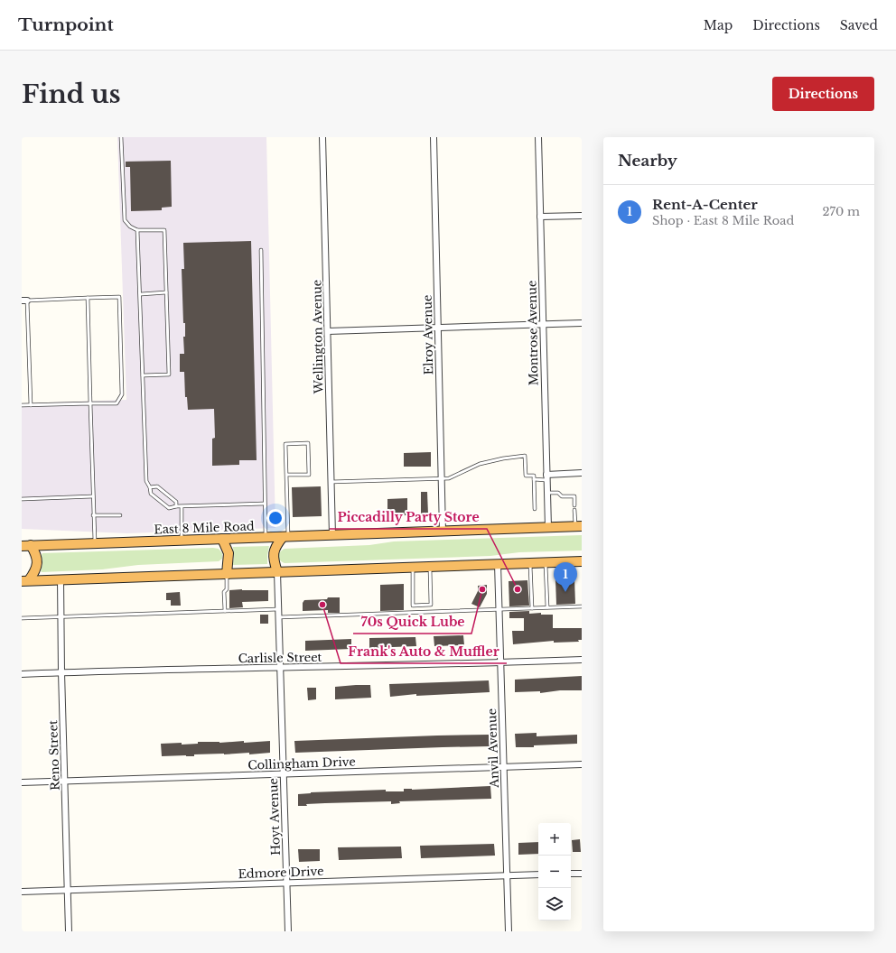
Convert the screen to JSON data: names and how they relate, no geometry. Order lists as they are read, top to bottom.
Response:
{
  "streets": {
    "highway": ["East 8 Mile Road"],
    "street": [
      "Montrose Avenue",
      "Elroy Avenue",
      "Wellington Avenue",
      "Carlisle Street",
      "Anvil Avenue",
      "Reno Street",
      "Collingham Drive",
      "Hoyt Avenue",
      "Edmore Drive"
    ]
  },
  "crossings": [
    ["Montrose Avenue", "East 8 Mile Road"],
    ["Elroy Avenue", "East 8 Mile Road"],
    ["Wellington Avenue", "East 8 Mile Road"],
    ["Carlisle Street", "Anvil Avenue"],
    ["Carlisle Street", "Reno Street"],
    ["Carlisle Street", "Hoyt Avenue"],
    ["Anvil Avenue", "Collingham Drive"],
    ["Anvil Avenue", "Edmore Drive"],
    ["Reno Street", "Collingham Drive"],
    ["Reno Street", "Edmore Drive"],
    ["Collingham Drive", "Hoyt Avenue"],
    ["Hoyt Avenue", "Edmore Drive"]
  ],
  "places": ["70s Quick Lube", "Piccadilly Party Store", "Frank's Auto & Muffler"],
  "page": {
    "header": "Turnpoint",
    "nav": ["Map", "Directions", "Saved"],
    "buttons": "Directions",
    "title": "Find us",
    "heading": "Nearby",
    "list": [
      {
        "mark": "1",
        "name": "Rent-A-Center",
        "note": "Shop · East 8 Mile Road",
        "value": "270 m"
      }
    ],
    "pins": "1",
    "map_buttons": ["+", "−"]
  }
}
